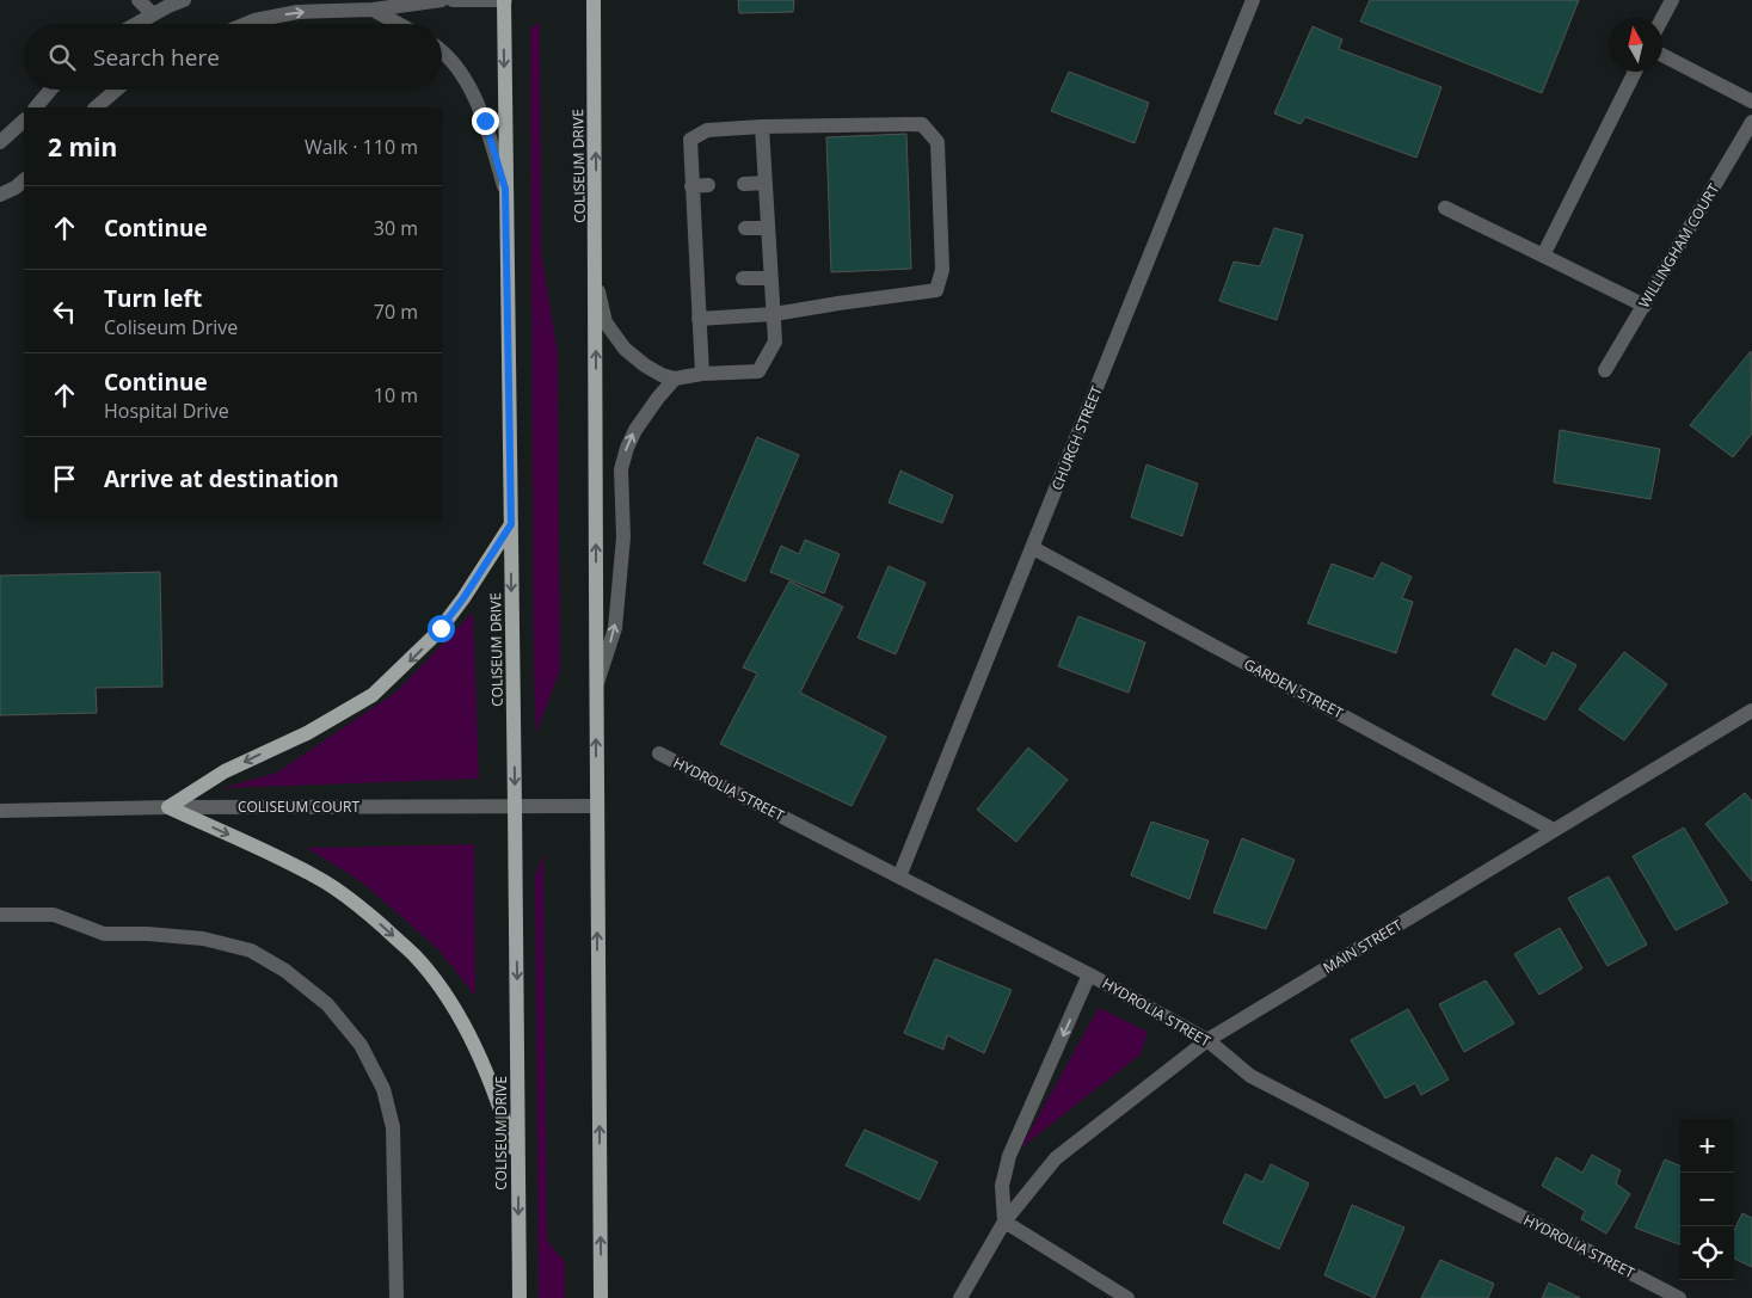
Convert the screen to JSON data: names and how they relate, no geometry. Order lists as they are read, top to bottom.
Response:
{
  "streets": {
    "main road": ["COLISEUM DRIVE"],
    "street": [
      "WILLINGHAM COURT",
      "CHURCH STREET",
      "GARDEN STREET",
      "HYDROLIA STREET",
      "COLISEUM COURT",
      "MAIN STREET"
    ]
  },
  "crossings": [
    ["COLISEUM DRIVE", "COLISEUM COURT"],
    ["CHURCH STREET", "GARDEN STREET"],
    ["CHURCH STREET", "HYDROLIA STREET"],
    ["GARDEN STREET", "MAIN STREET"],
    ["HYDROLIA STREET", "MAIN STREET"]
  ],
  "north": "top",
  "page": {
    "search": "Search here",
    "heading": ["2 min", "Walk · 110 m"],
    "list": [
      ["Continue", "30 m"],
      ["Turn left", "Coliseum Drive", "70 m"],
      ["Continue", "Hospital Drive", "10 m"],
      "Arrive at destination"
    ],
    "map_buttons": ["+", "−"]
  }
}
